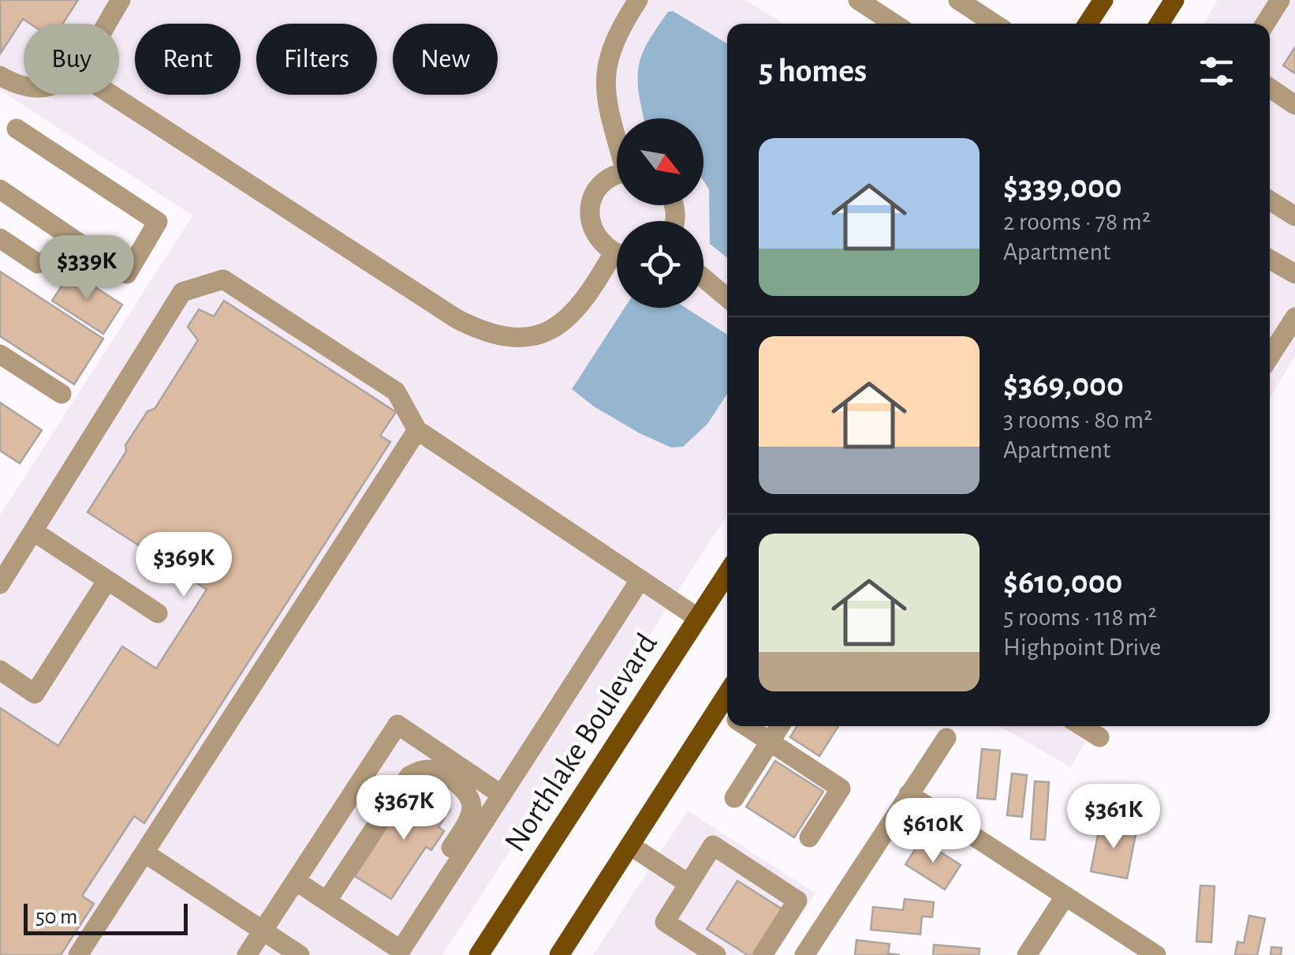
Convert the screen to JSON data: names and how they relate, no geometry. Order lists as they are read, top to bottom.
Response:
{
  "streets": {
    "main road": ["Northlake Boulevard"]
  },
  "scale_bar": "50 m",
  "north": "bottom right",
  "page": {
    "chip": [
      "Buy",
      "Rent",
      "Filters",
      "New"
    ],
    "heading": "5 homes",
    "list": [
      {
        "name": "$339,000",
        "note": "2 rooms · 78 m² · Apartment"
      },
      {
        "name": "$369,000",
        "note": "3 rooms · 80 m² · Apartment"
      },
      {
        "name": "$610,000",
        "note": "5 rooms · 118 m² · Highpoint Drive"
      }
    ],
    "price": [
      "$339K",
      "$369K",
      "$367K",
      "$361K",
      "$610K"
    ],
    "scale": "50 m"
  }
}
